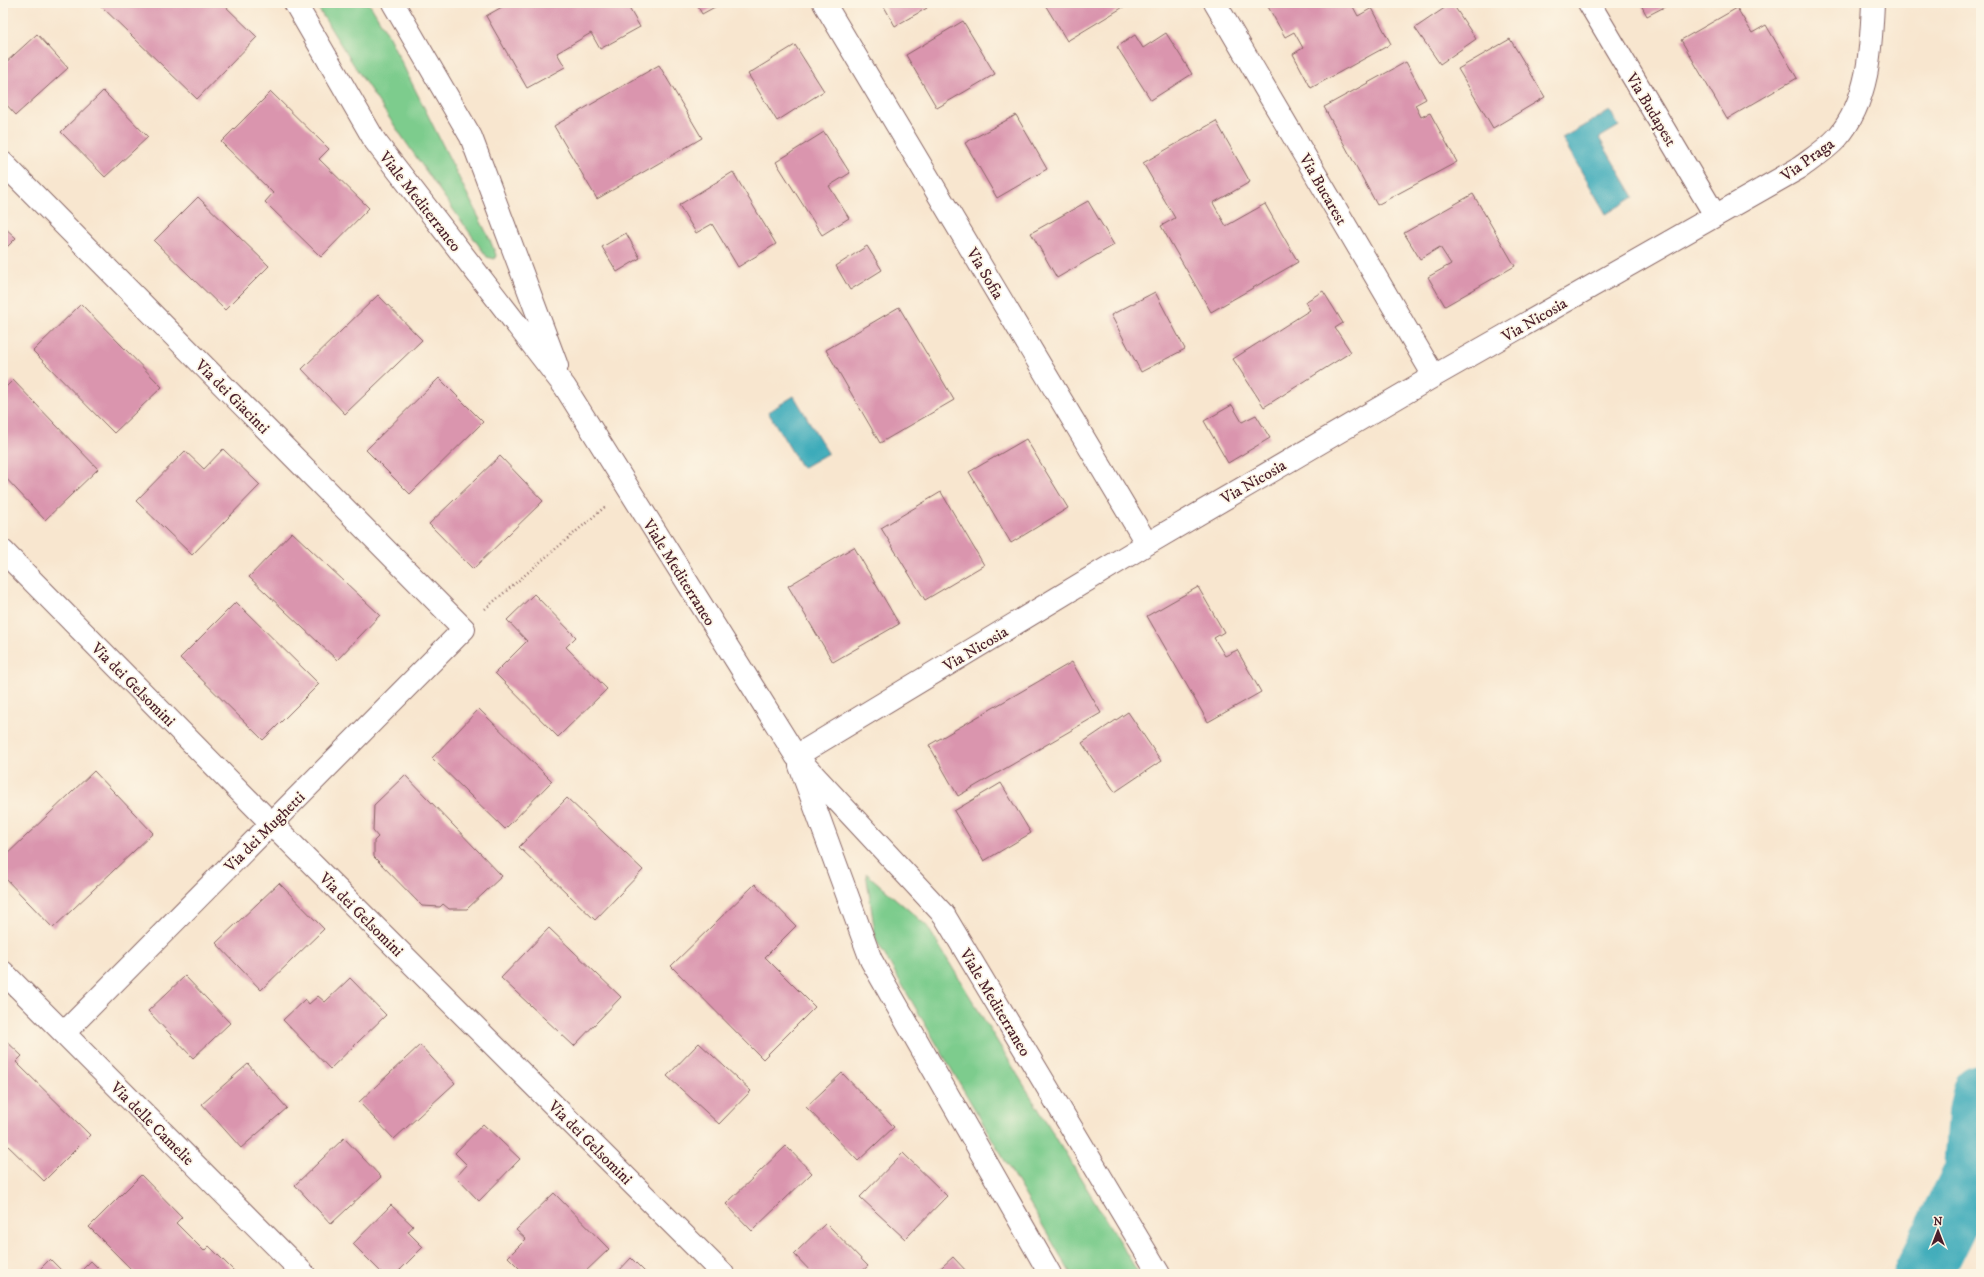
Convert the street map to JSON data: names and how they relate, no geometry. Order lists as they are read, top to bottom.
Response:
{
  "streets": {
    "street": [
      "Via Budapest",
      "Via Praga",
      "Via Bucarest",
      "Viale Mediterraneo",
      "Via Sofia",
      "Via Nicosia",
      "Via dei Giacinti",
      "Via dei Gelsomini",
      "Via dei Mughetti",
      "Via delle Camelie"
    ]
  },
  "crossings": [
    ["Via Budapest", "Via Praga"],
    ["Via Budapest", "Via Nicosia"],
    ["Via Praga", "Via Nicosia"],
    ["Via Bucarest", "Via Nicosia"],
    ["Viale Mediterraneo", "Via Nicosia"],
    ["Via Sofia", "Via Nicosia"],
    ["Via dei Giacinti", "Via dei Mughetti"],
    ["Via dei Gelsomini", "Via dei Mughetti"],
    ["Via dei Mughetti", "Via delle Camelie"]
  ],
  "north": "top"
}
